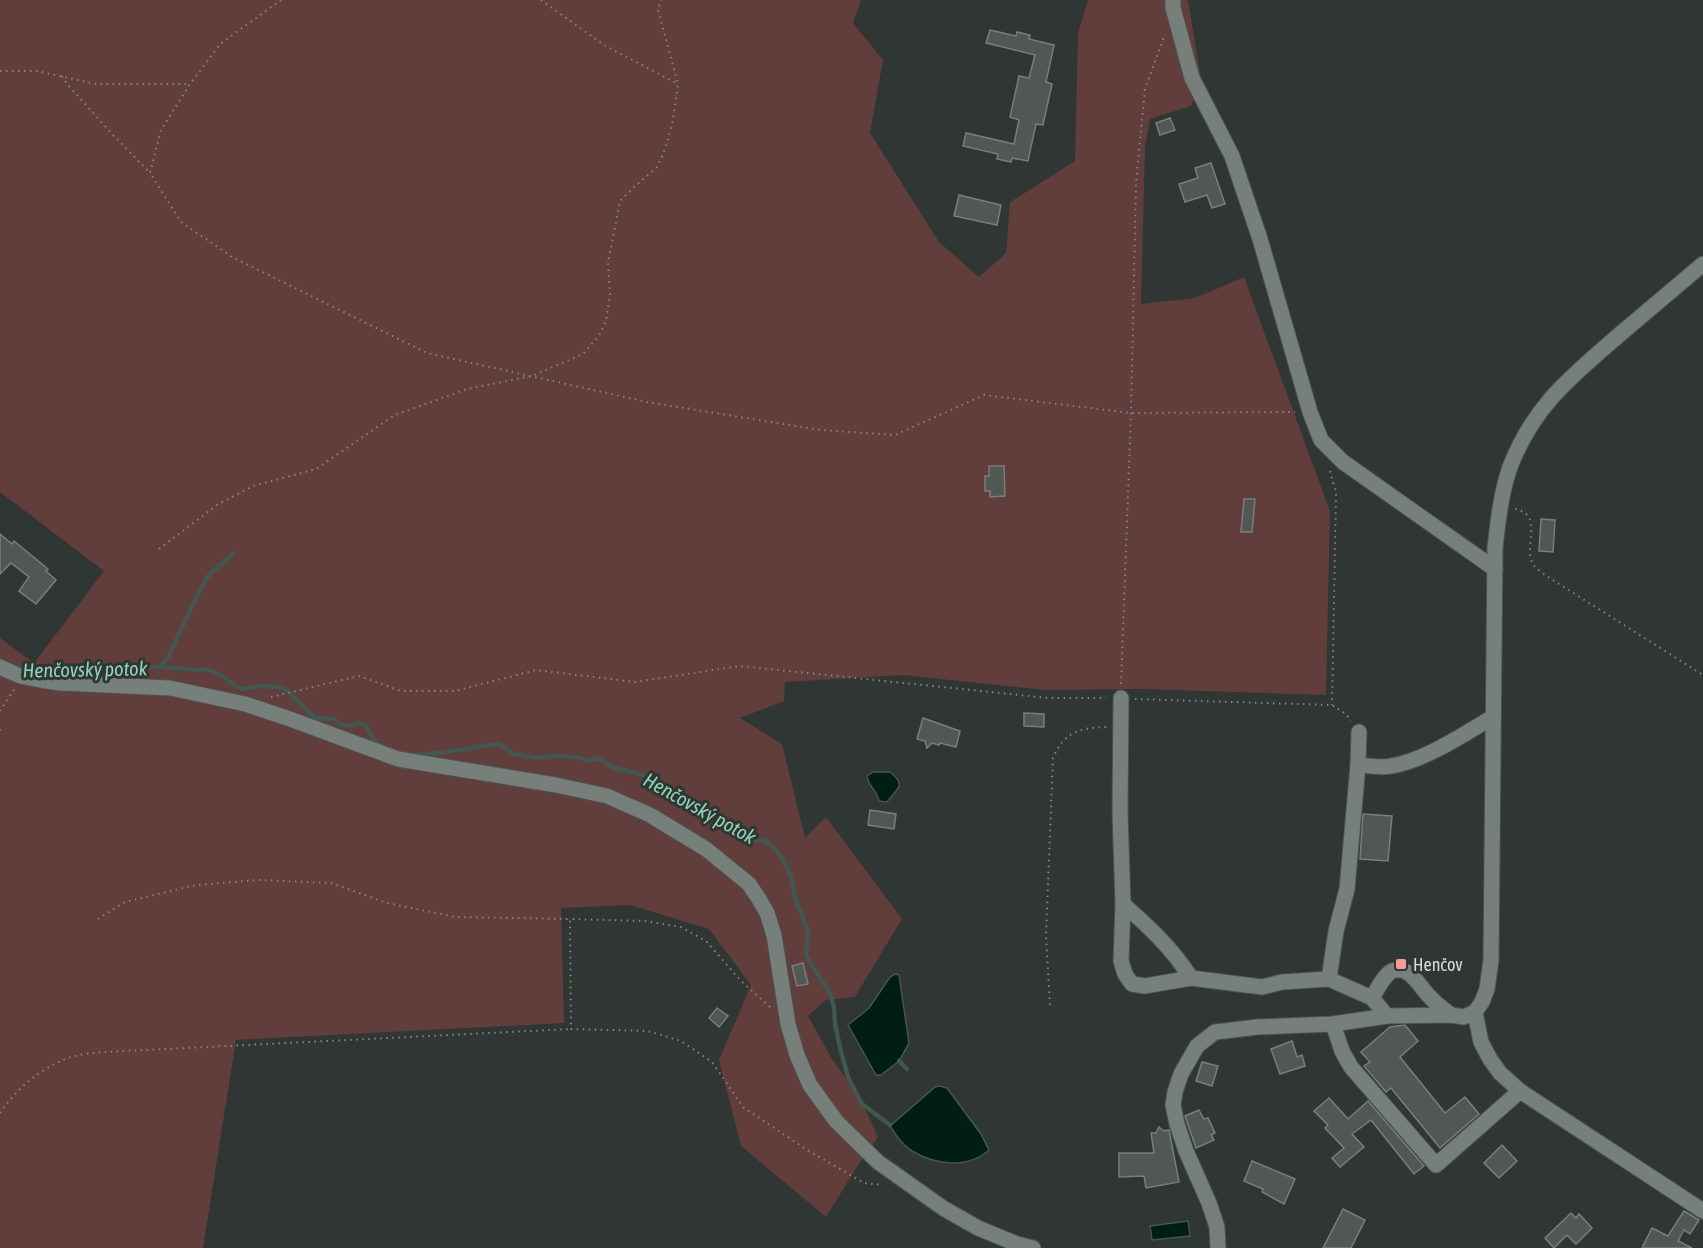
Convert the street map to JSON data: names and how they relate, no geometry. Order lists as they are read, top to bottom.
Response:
{
  "water": ["Henčovský potok"],
  "places": {
    "transit": ["Henčov"]
  }
}
